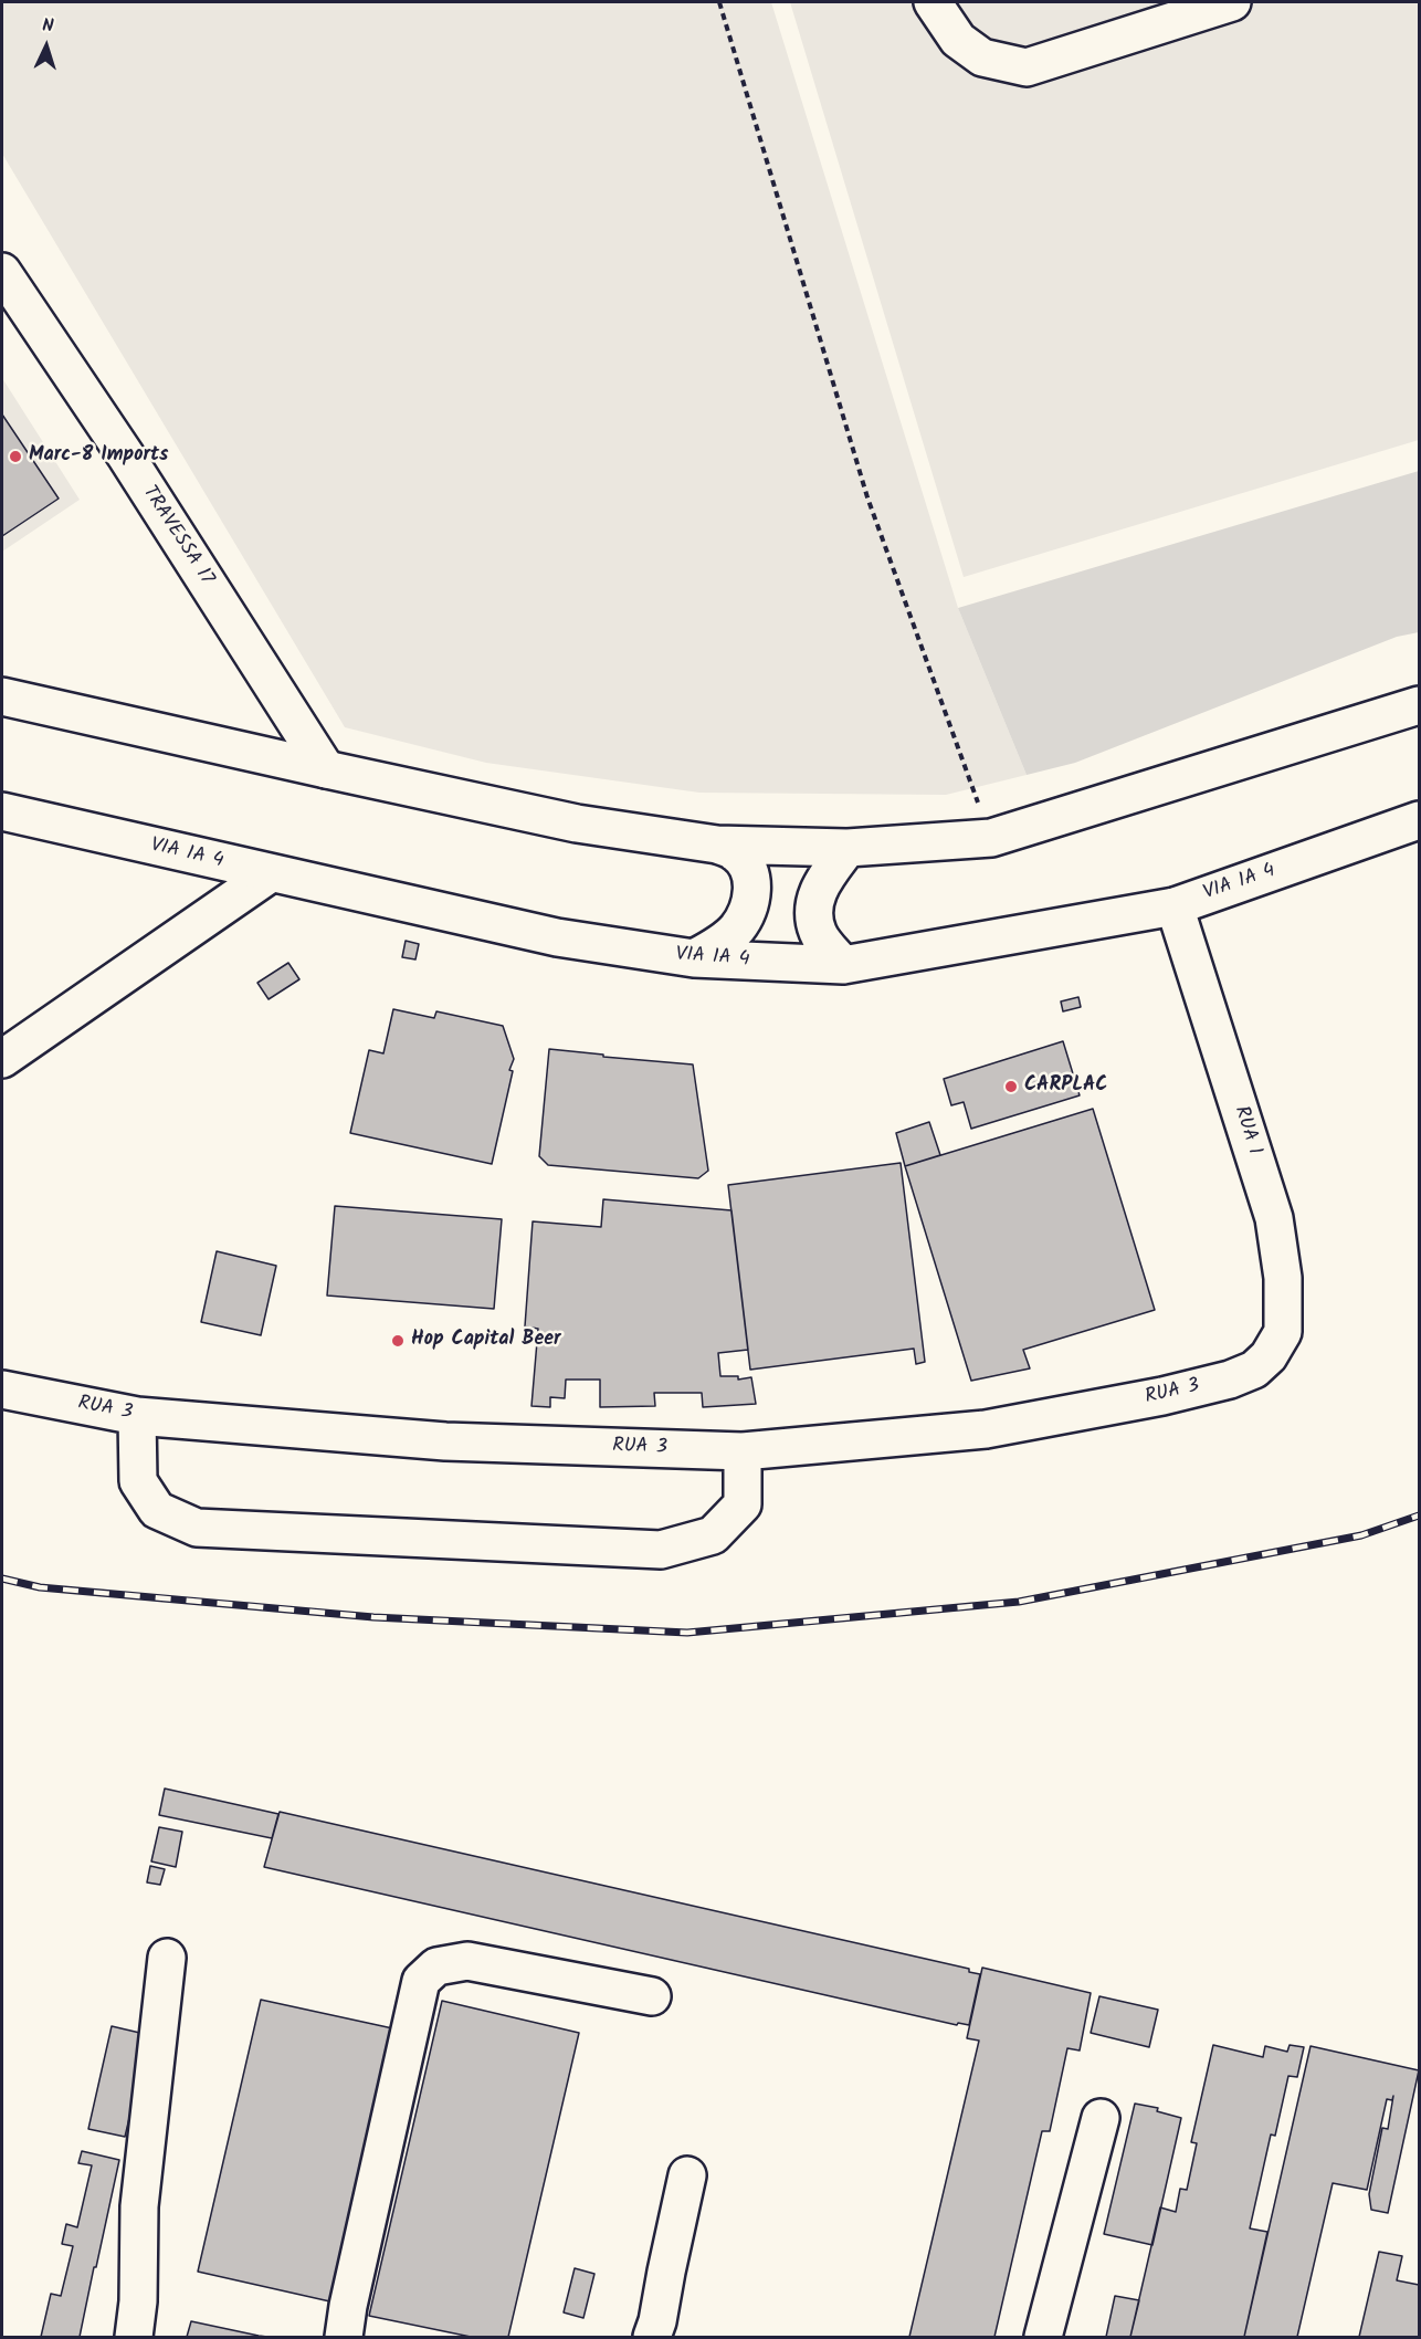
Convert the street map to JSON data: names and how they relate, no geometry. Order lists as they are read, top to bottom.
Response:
{
  "streets": {
    "main road": [
      "TRAVESSA 17",
      "VIA 1A 4",
      "RUA 1",
      "RUA 3"
    ]
  },
  "crossings": [
    ["VIA 1A 4", "RUA 1"],
    ["RUA 1", "RUA 3"]
  ],
  "places": ["Marc-8 Imports", "CARPLAC", "Hop Capital Beer"],
  "north": "top"
}
